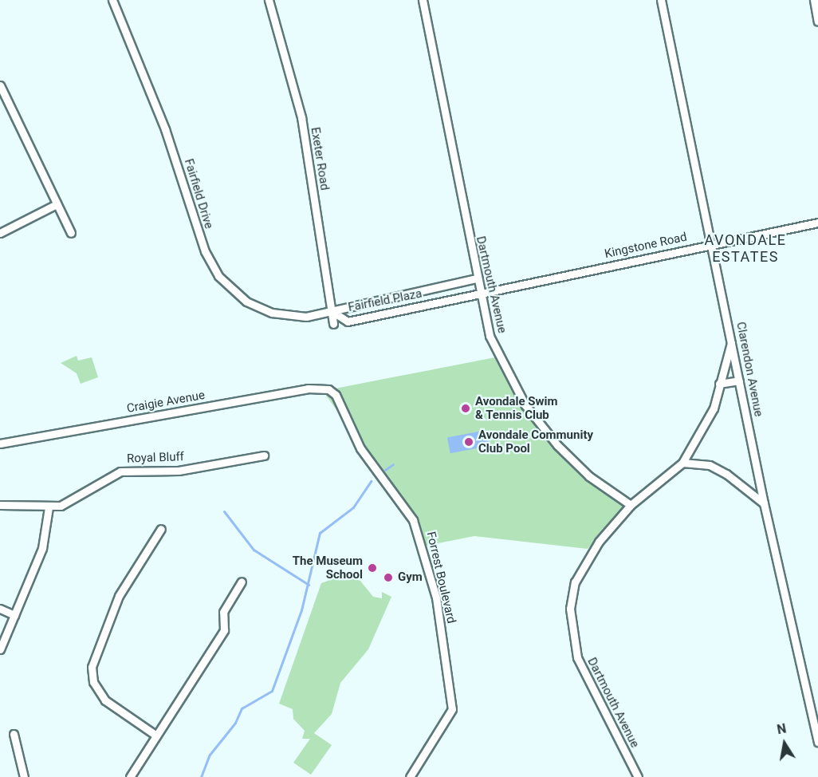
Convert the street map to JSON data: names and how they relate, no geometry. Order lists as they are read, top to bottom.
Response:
{
  "streets": {
    "street": [
      "Exeter Road",
      "Fairfield Drive",
      "Kingstone Road",
      "Dartmouth Avenue",
      "Fairfield Plaza",
      "Clarendon Avenue",
      "Craigie Avenue",
      "Royal Bluff",
      "Forrest Boulevard"
    ]
  },
  "crossings": [
    ["Exeter Road", "Fairfield Drive"],
    ["Exeter Road", "Fairfield Plaza"],
    ["Fairfield Drive", "Fairfield Plaza"],
    ["Kingstone Road", "Dartmouth Avenue"],
    ["Kingstone Road", "Fairfield Plaza"],
    ["Kingstone Road", "Clarendon Avenue"],
    ["Dartmouth Avenue", "Fairfield Plaza"],
    ["Craigie Avenue", "Forrest Boulevard"]
  ],
  "districts": ["AVONDALE ESTATES"],
  "places": [
    "Avondale Swim & Tennis Club",
    "Avondale Community Club Pool",
    "The Museum School",
    "Gym"
  ],
  "north": "top"
}
